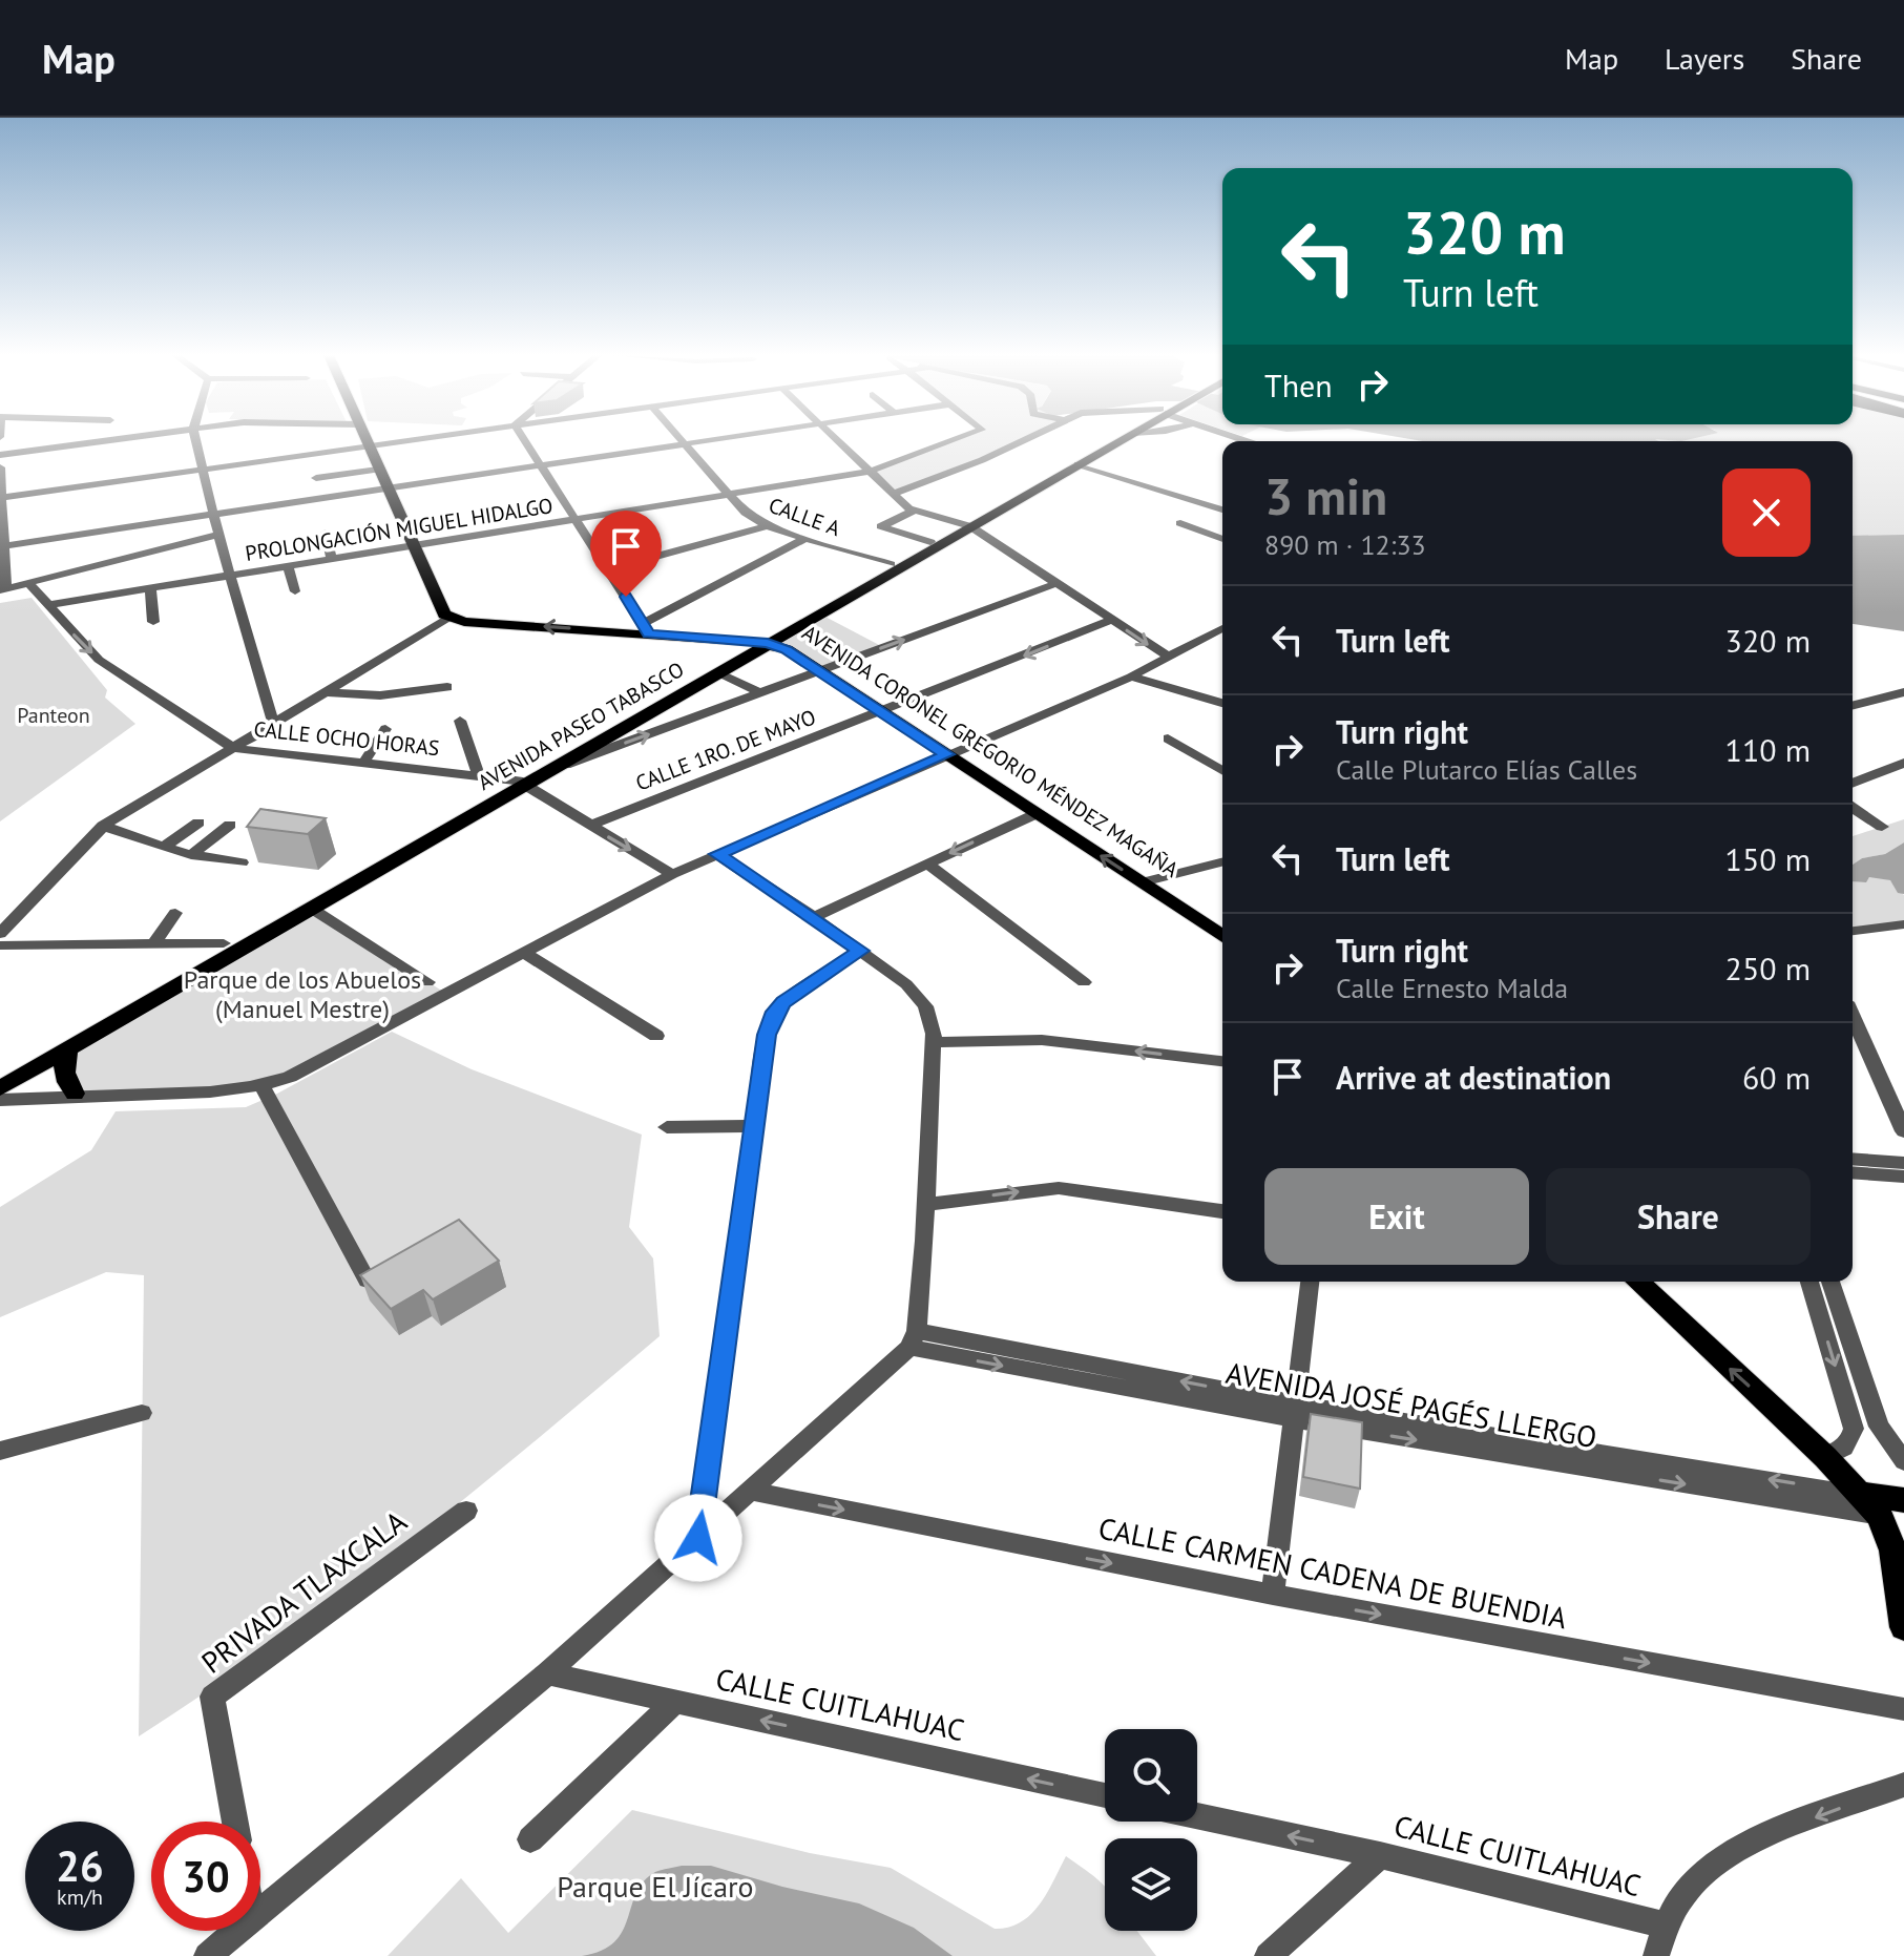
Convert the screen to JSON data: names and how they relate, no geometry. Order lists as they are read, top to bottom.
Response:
{
  "streets": {
    "main road": ["AVENIDA PASEO TABASCO", "AVENIDA CORONEL GREGORIO MÉNDEZ MAGAÑA"],
    "street": [
      "CALLE A",
      "PROLONGACIÓN MIGUEL HIDALGO",
      "CALLE OCHO HORAS",
      "CALLE 1RO. DE MAYO",
      "AVENIDA JOSÉ PAGÉS LLERGO",
      "CALLE CARMEN CADENA DE BUENDIA",
      "PRIVADA TLAXCALA",
      "CALLE CUITLAHUAC"
    ]
  },
  "crossings": [
    ["CALLE A", "PROLONGACIÓN MIGUEL HIDALGO"],
    ["CALLE A", "AVENIDA PASEO TABASCO"],
    ["PROLONGACIÓN MIGUEL HIDALGO", "CALLE OCHO HORAS"],
    ["AVENIDA PASEO TABASCO", "CALLE OCHO HORAS"],
    ["AVENIDA PASEO TABASCO", "AVENIDA CORONEL GREGORIO MÉNDEZ MAGAÑA"],
    ["CALLE OCHO HORAS", "CALLE 1RO. DE MAYO"],
    ["CALLE 1RO. DE MAYO", "AVENIDA CORONEL GREGORIO MÉNDEZ MAGAÑA"]
  ],
  "one_way": ["AVENIDA CORONEL GREGORIO MÉNDEZ MAGAÑA", "CALLE CARMEN CADENA DE BUENDIA", "CALLE CUITLAHUAC"],
  "parks": ["Panteon", "Parque de los Abuelos (Manuel Mestre)", "Parque El Jícaro"],
  "page": {
    "header": "Map",
    "nav": ["Map", "Layers", "Share"],
    "turn": ["320 m", "Turn left"],
    "then": "Then",
    "heading": ["3 min", "890 m · 12:33"],
    "list": [
      {
        "name": "Turn left",
        "value": "320 m"
      },
      {
        "name": "Turn right",
        "note": "Calle Plutarco Elías Calles",
        "value": "110 m"
      },
      {
        "name": "Turn left",
        "value": "150 m"
      },
      {
        "name": "Turn right",
        "note": "Calle Ernesto Malda",
        "value": "250 m"
      },
      {
        "name": "Arrive at destination",
        "value": "60 m"
      }
    ],
    "buttons": ["Exit", "Share"],
    "speed": "26 km/h",
    "limit": "30"
  }
}
